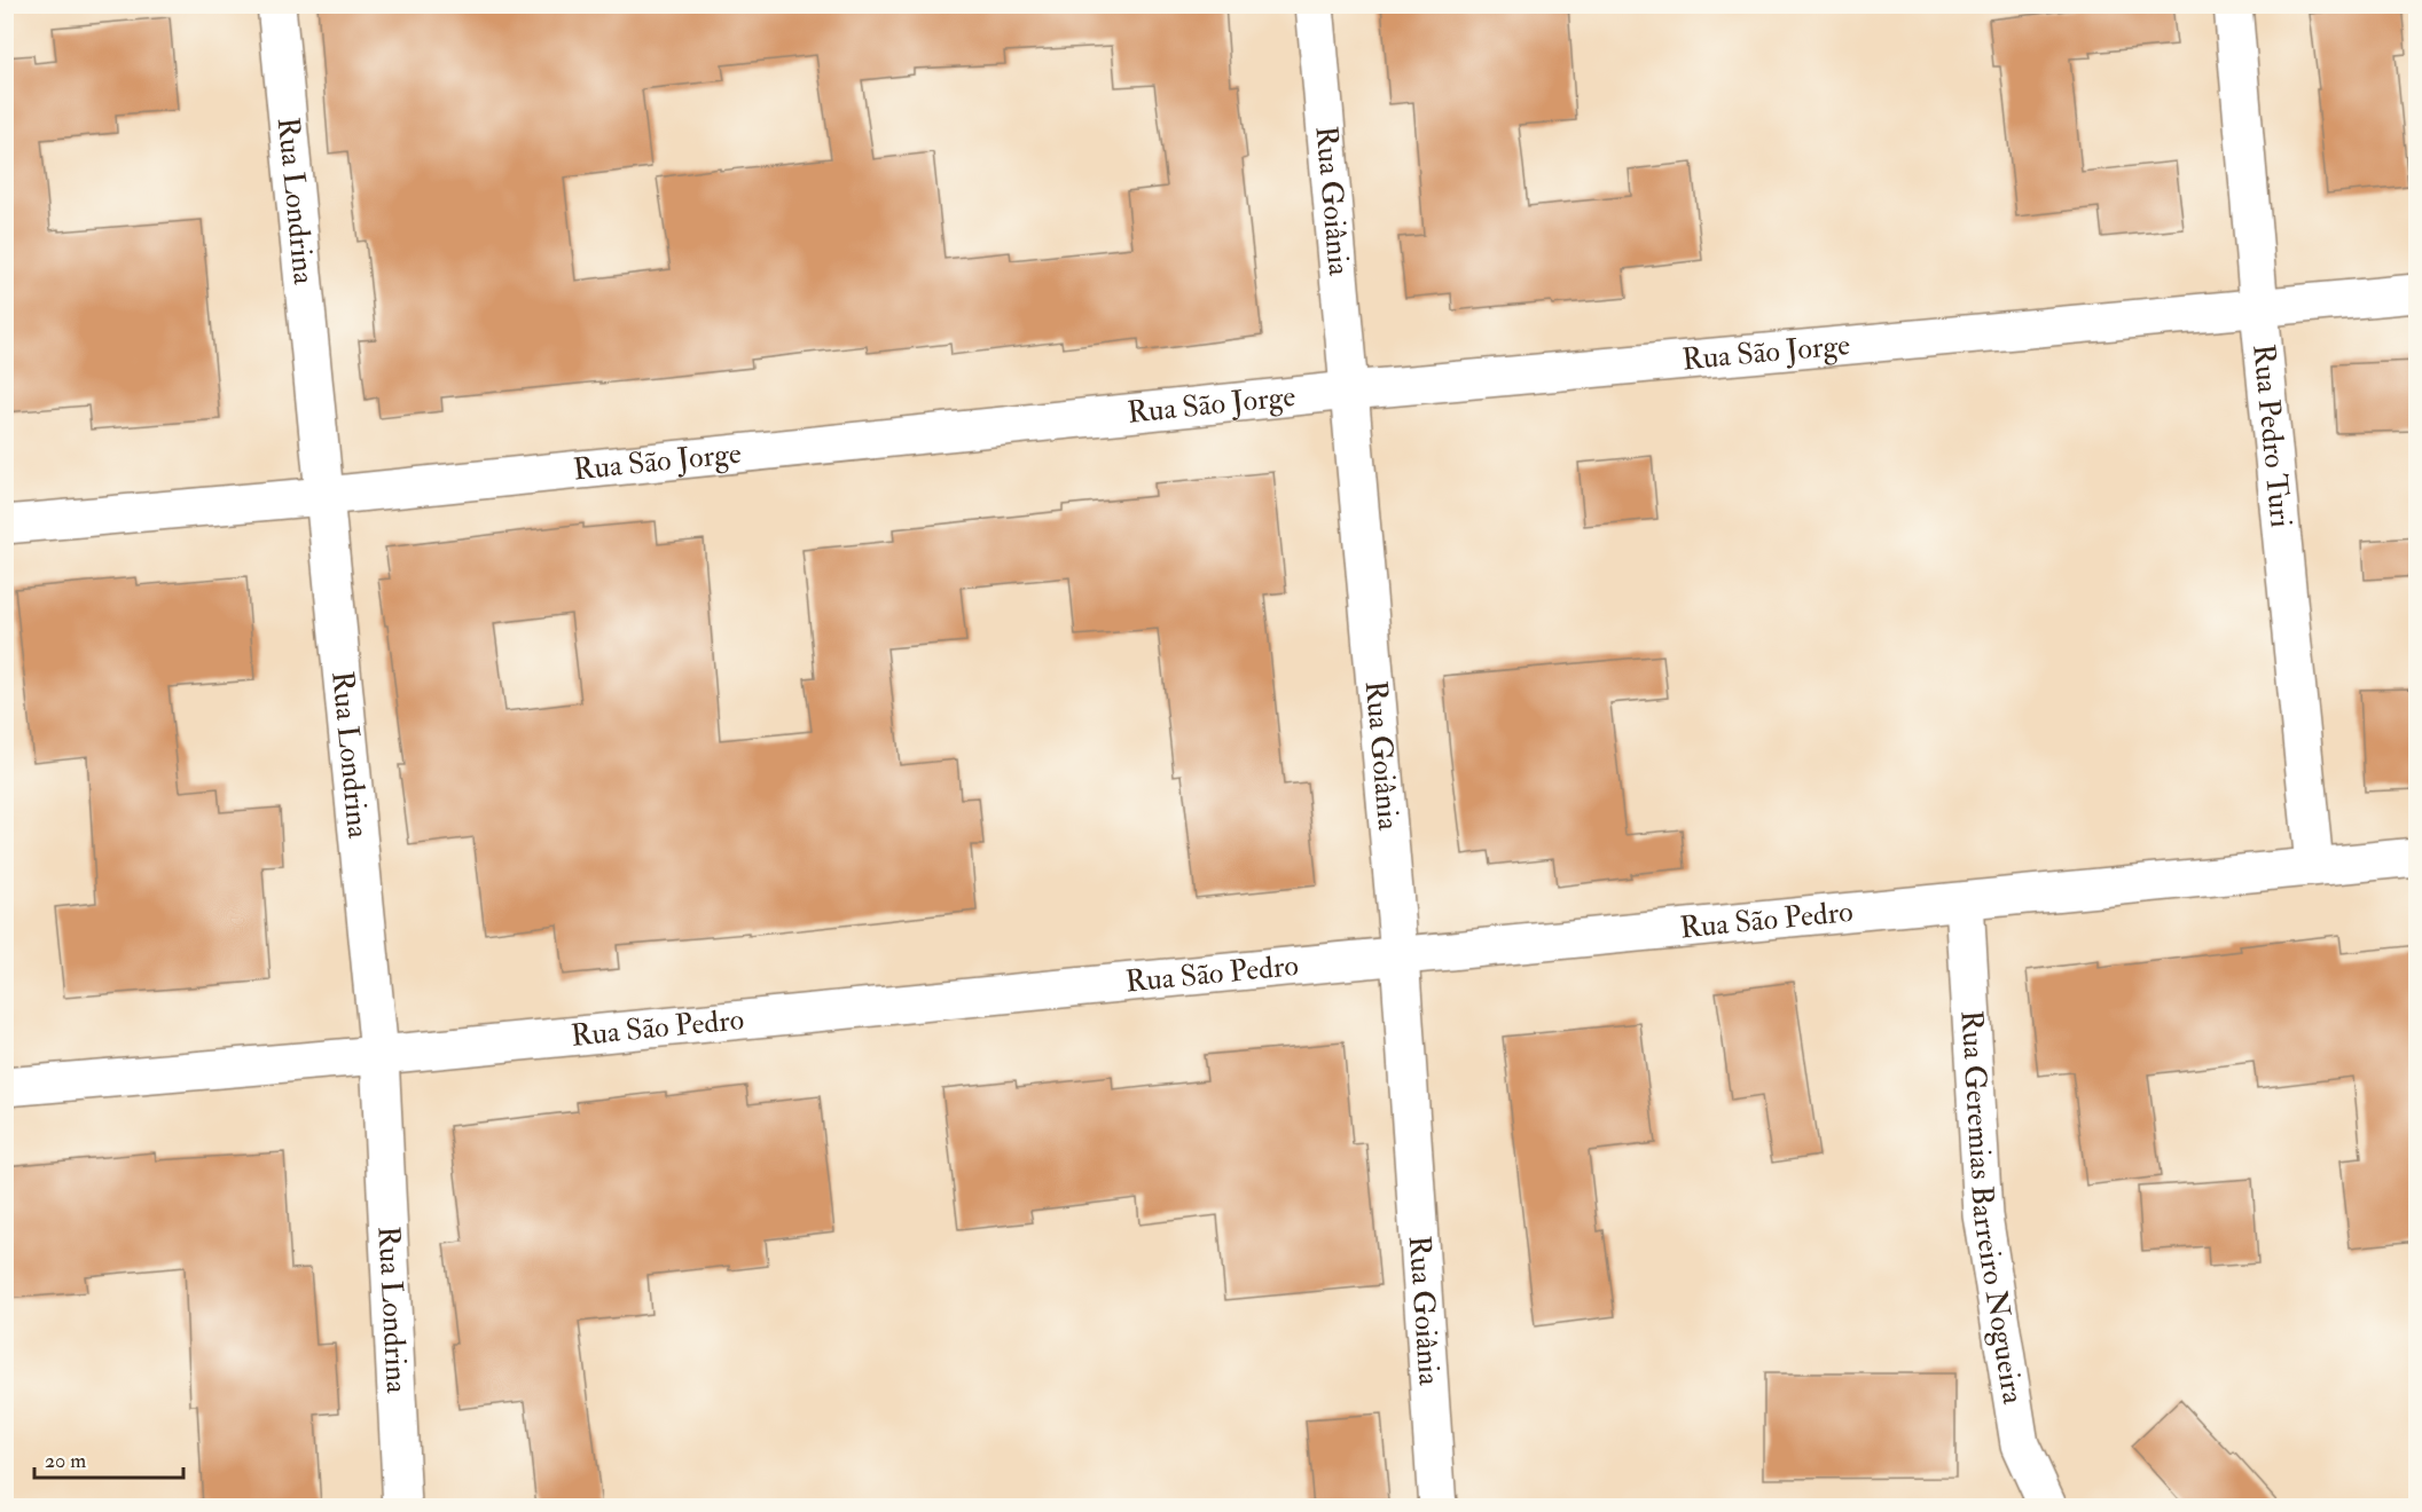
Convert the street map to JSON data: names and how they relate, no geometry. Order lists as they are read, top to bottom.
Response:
{
  "streets": {
    "street": [
      "Rua Londrina",
      "Rua Goiânia",
      "Rua São Jorge",
      "Rua Pedro Turi",
      "Rua São Pedro",
      "Rua Geremias Barreiro Nogueira"
    ]
  },
  "crossings": [
    ["Rua Londrina", "Rua São Jorge"],
    ["Rua Londrina", "Rua São Pedro"],
    ["Rua Goiânia", "Rua São Jorge"],
    ["Rua Goiânia", "Rua São Pedro"],
    ["Rua São Jorge", "Rua Pedro Turi"],
    ["Rua Pedro Turi", "Rua São Pedro"],
    ["Rua São Pedro", "Rua Geremias Barreiro Nogueira"]
  ],
  "scale_bar": "20 m"
}
